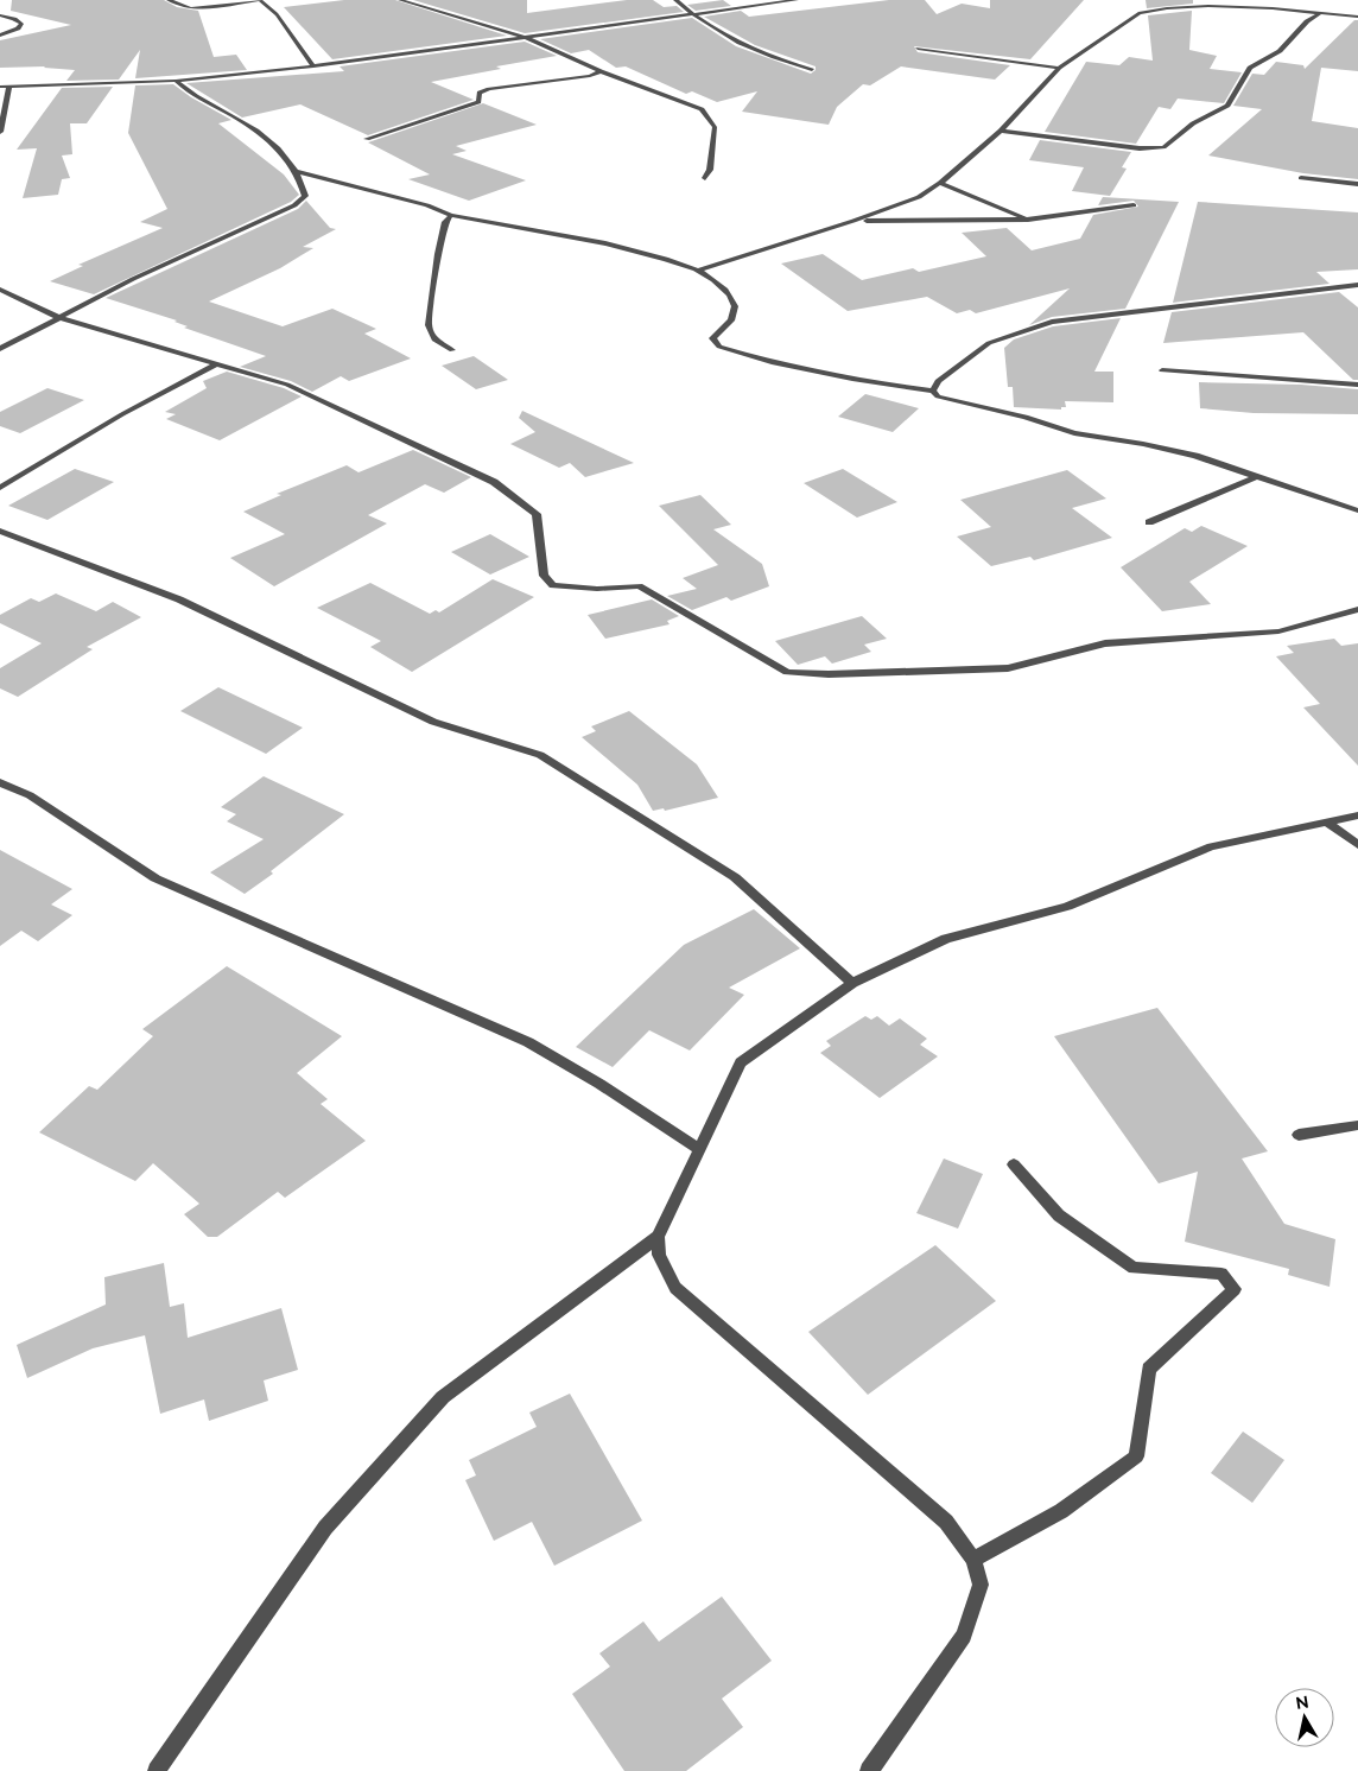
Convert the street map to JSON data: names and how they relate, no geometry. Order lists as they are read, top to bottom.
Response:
{
  "north": "top"
}
